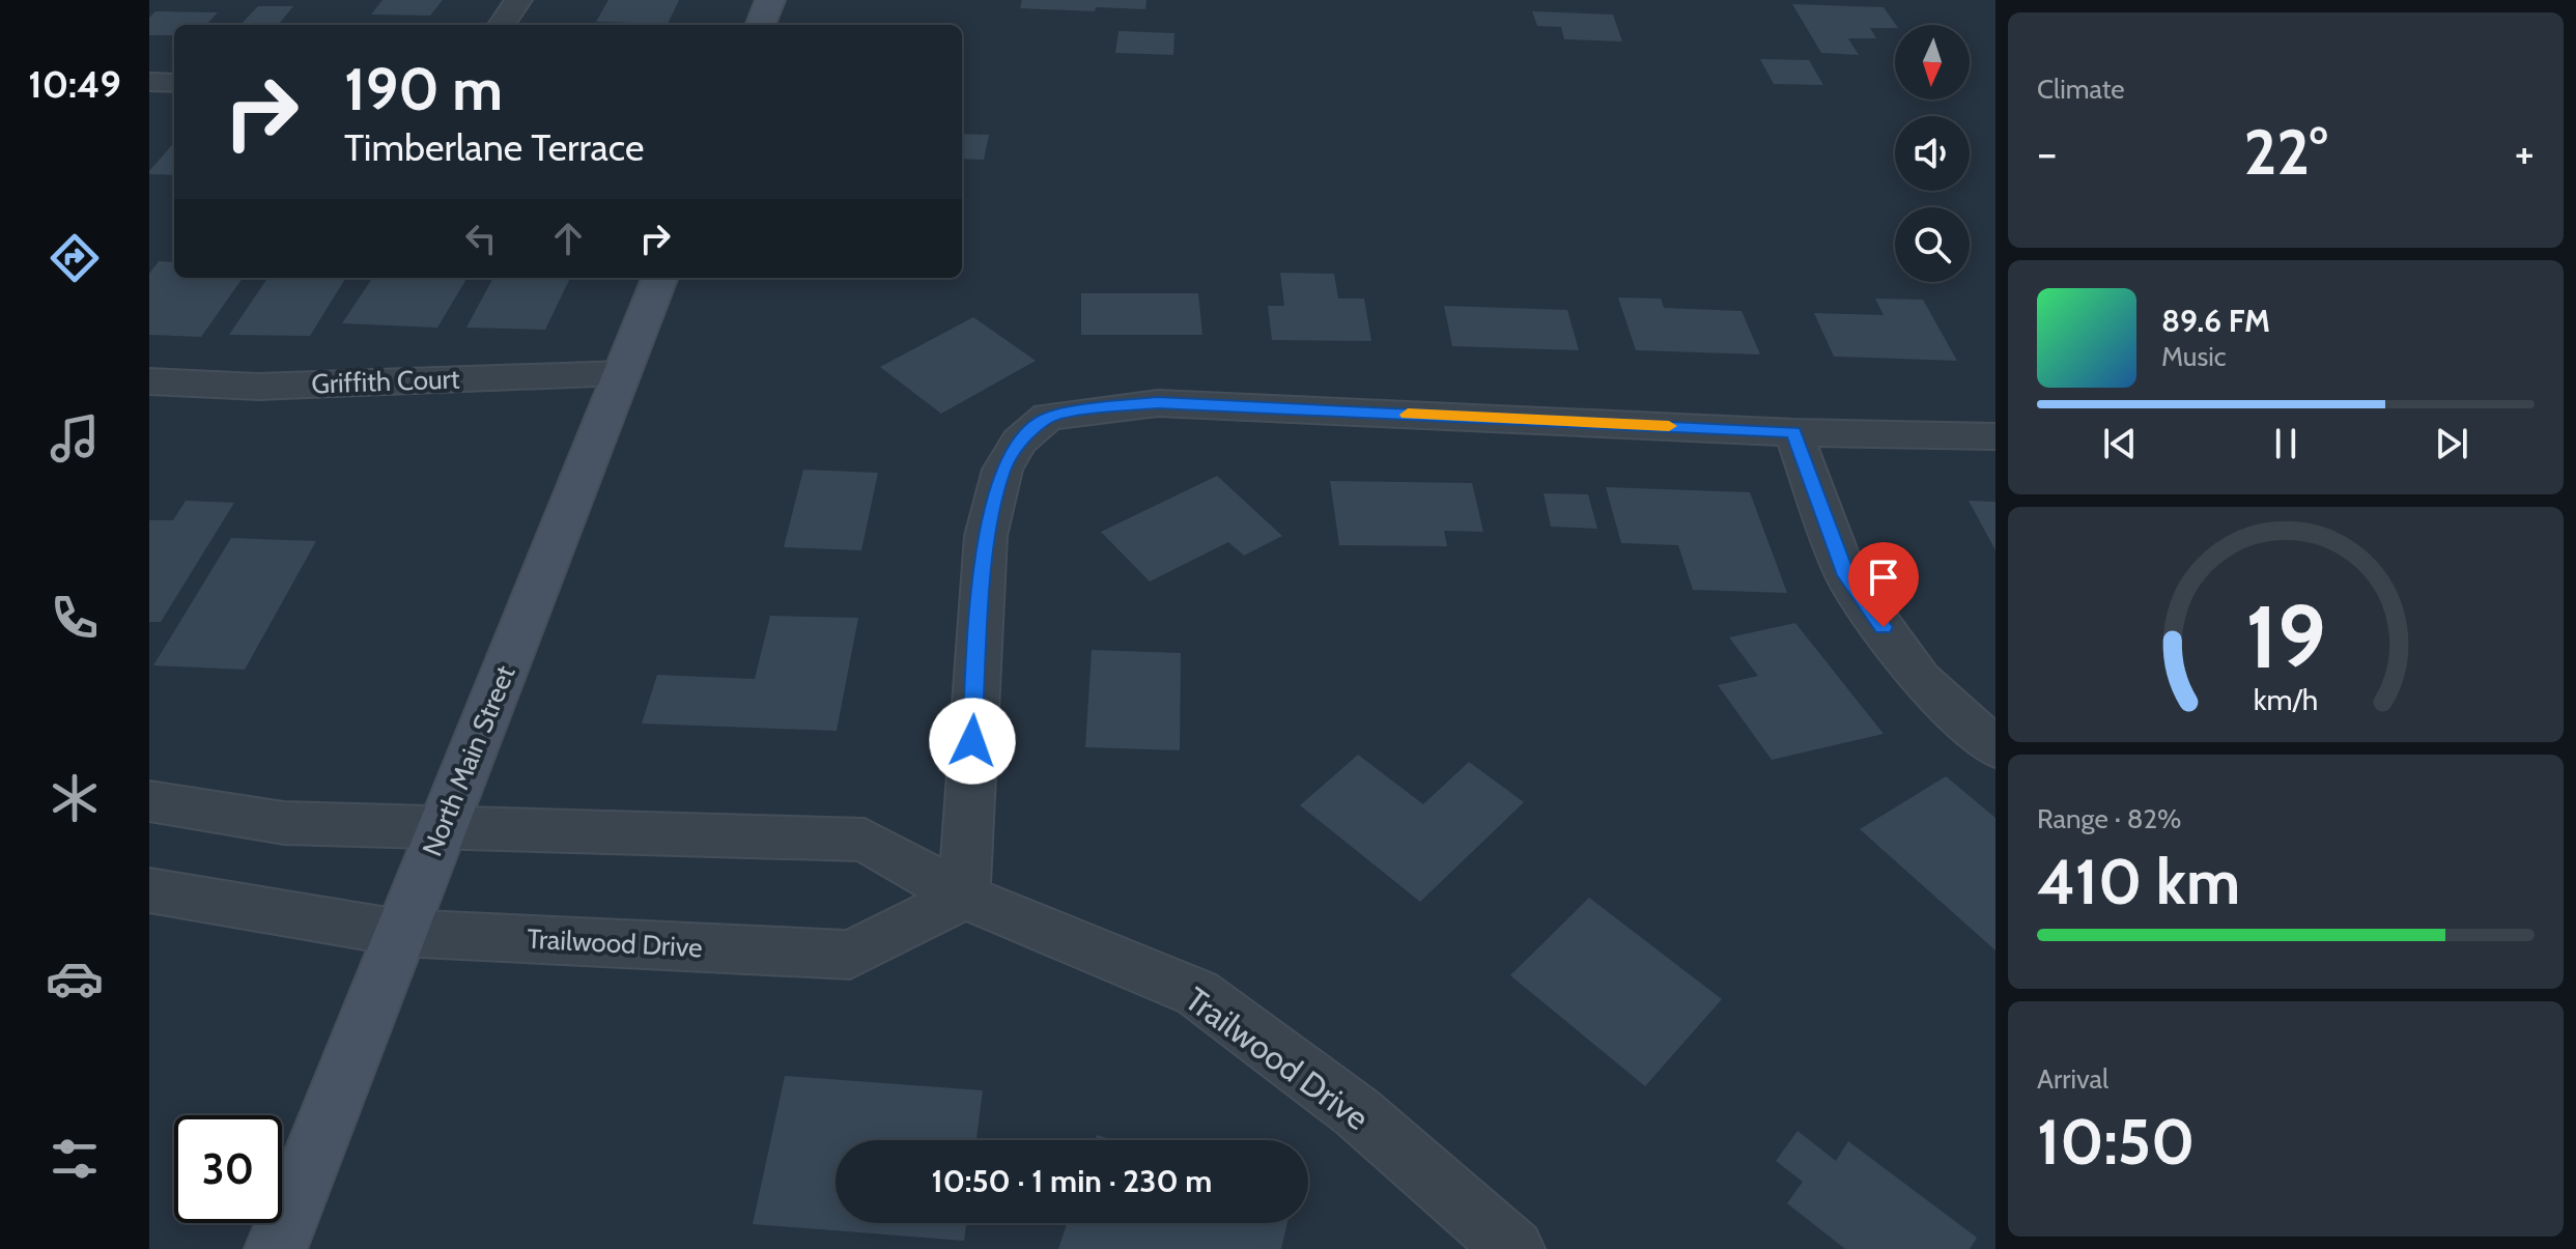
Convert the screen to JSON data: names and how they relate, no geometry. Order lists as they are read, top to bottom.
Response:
{
  "streets": {
    "main road": ["North Main Street"],
    "street": ["Griffith Court", "Trailwood Drive"]
  },
  "crossings": [
    ["Griffith Court", "North Main Street"],
    ["North Main Street", "Trailwood Drive"]
  ],
  "north": "bottom",
  "page": {
    "tabs": "10:49",
    "tile": [
      "Climate",
      ["Range · 82%", "410 km"],
      ["Arrival", "10:50"]
    ],
    "turn": ["190 m", "Timberlane Terrace"],
    "heat": ["−", "22°", "+"],
    "song": ["89.6 FM", "Music"],
    "limit": "30",
    "trip": "10:50 · 1 min · 230 m",
    "gauge": ["19", "km/h"]
  }
}
